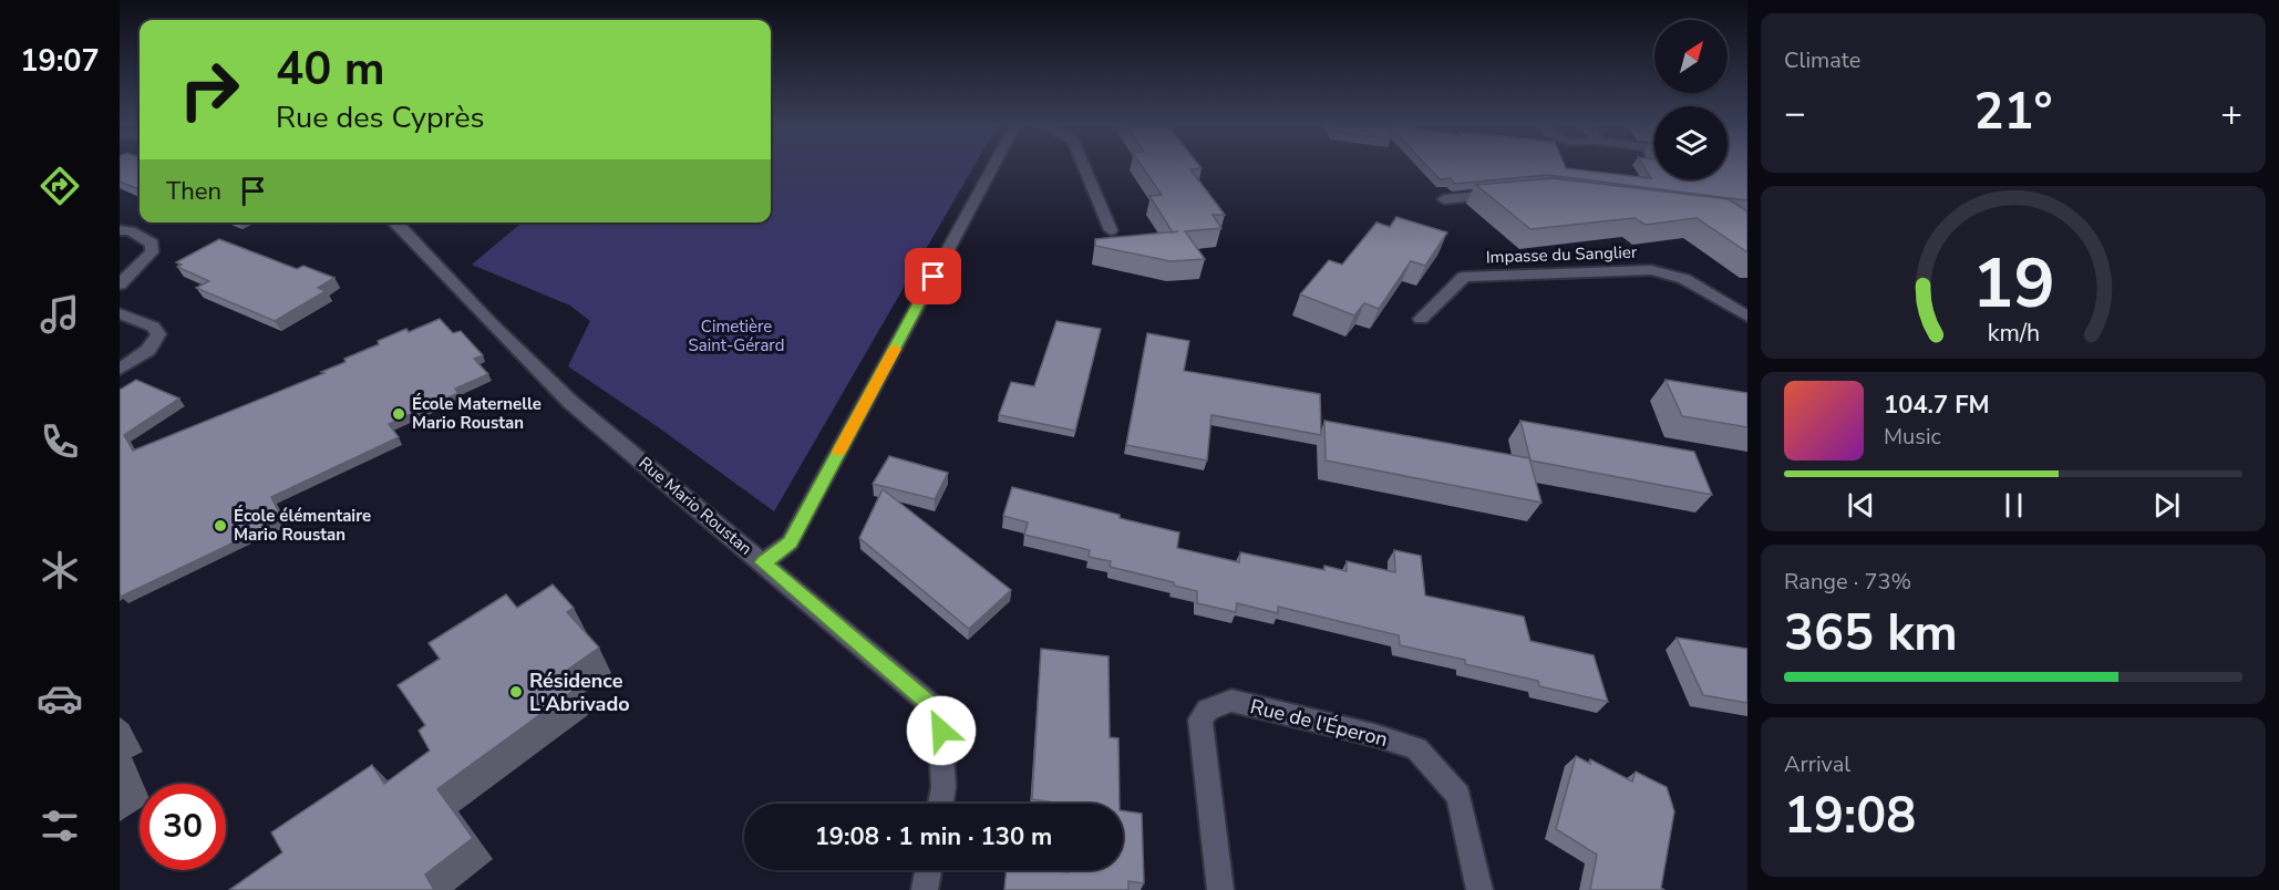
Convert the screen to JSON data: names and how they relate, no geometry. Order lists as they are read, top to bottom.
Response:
{
  "streets": {
    "street": ["Impasse du Sanglier", "Rue Mario Roustan", "Rue de l'Éperon"]
  },
  "parks": ["Cimetière Saint-Gérard"],
  "places": ["École Maternelle Mario Roustan", "École élémentaire Mario Roustan", "Résidence L'Abrivado"],
  "north": "top right",
  "page": {
    "tabs": "19:07",
    "tile": [
      "Climate",
      ["Range · 73%", "365 km"],
      ["Arrival", "19:08"]
    ],
    "turn": ["40 m", "Rue des Cyprès"],
    "heat": ["−", "21°", "+"],
    "then": "Then",
    "song": ["104.7 FM", "Music"],
    "limit": "30",
    "trip": "19:08 · 1 min · 130 m",
    "gauge": ["19", "km/h"]
  }
}
